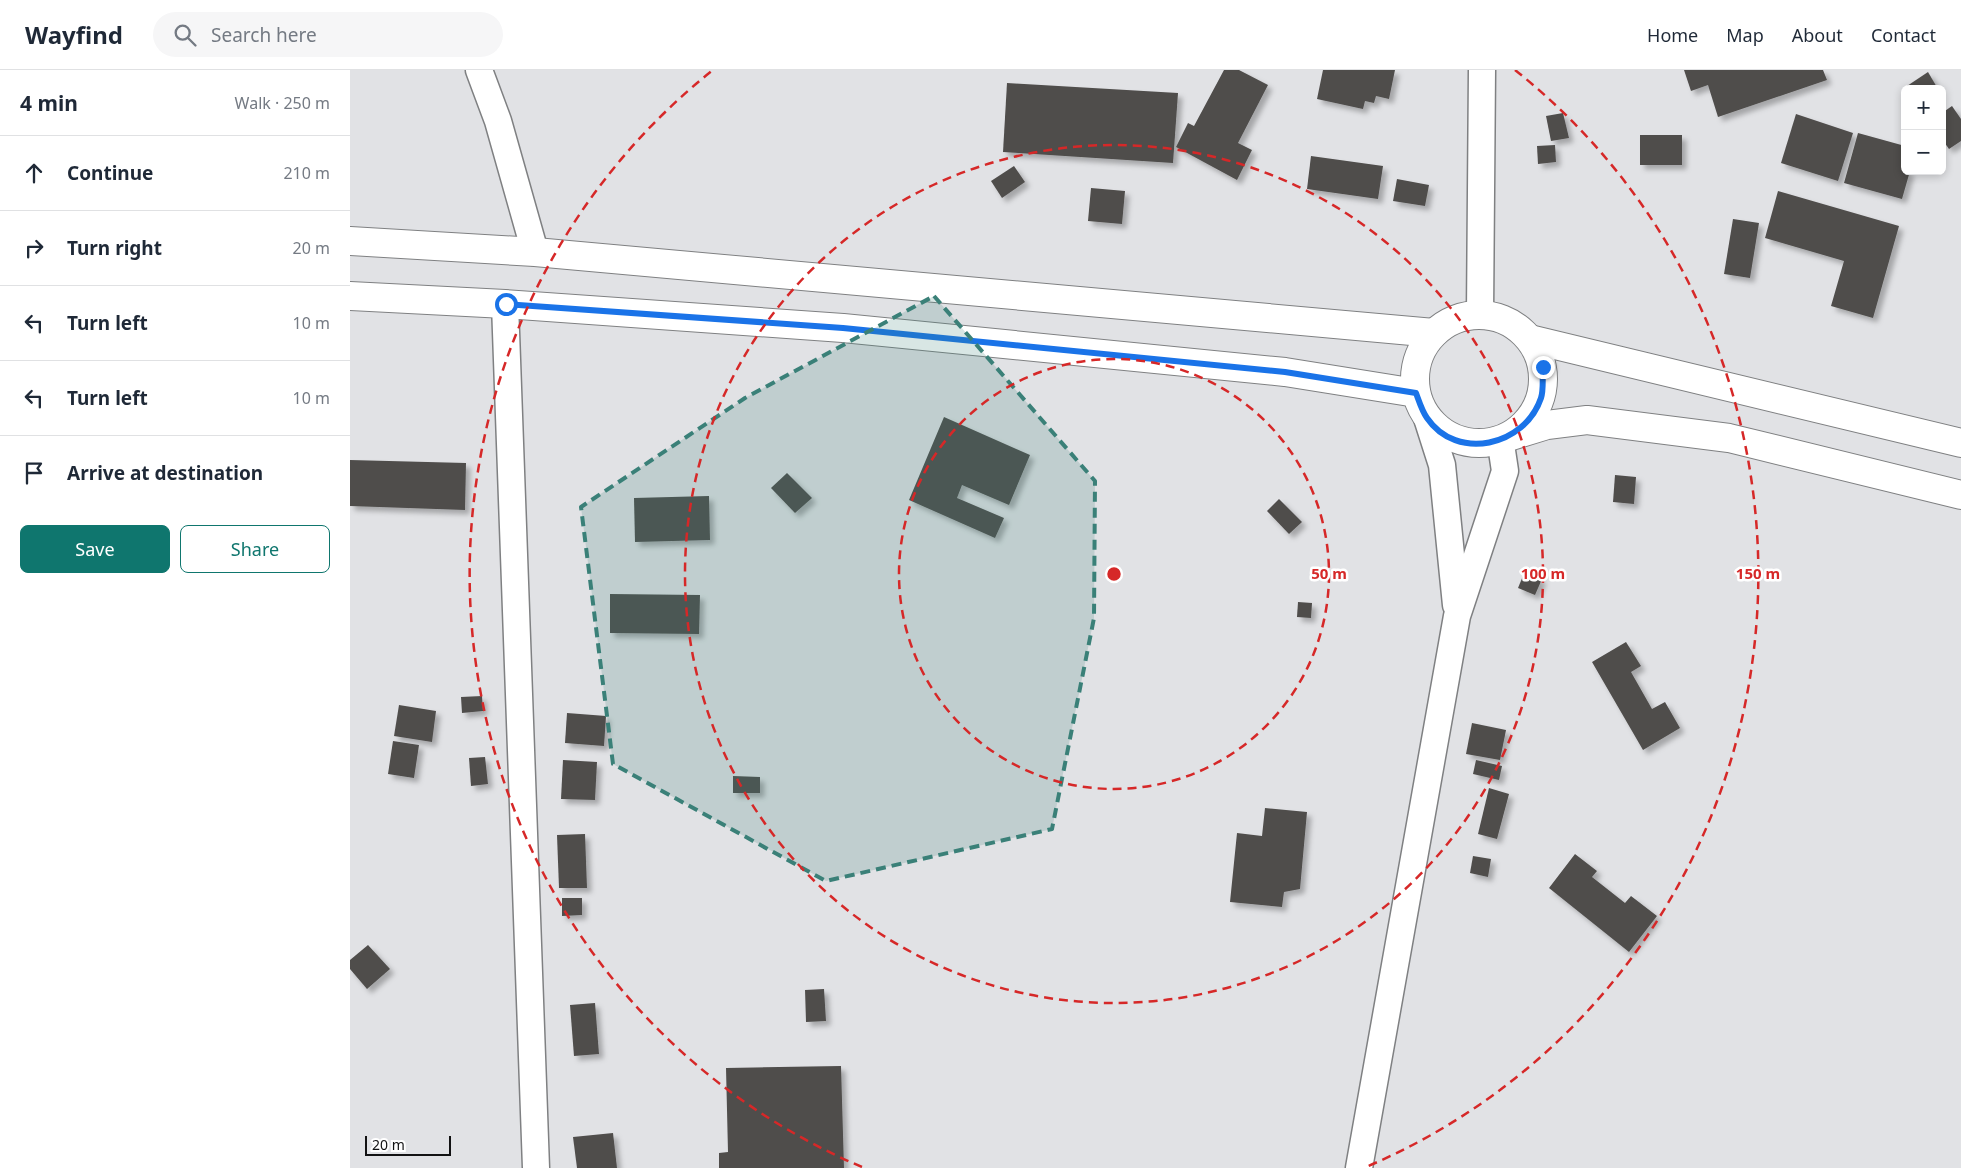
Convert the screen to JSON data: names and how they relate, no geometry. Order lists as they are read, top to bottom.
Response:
{
  "scale_bar": "20 m",
  "page": {
    "header": "Wayfind",
    "search": "Search here",
    "nav": [
      "Home",
      "Map",
      "About",
      "Contact"
    ],
    "heading": ["4 min", "Walk · 250 m"],
    "map_buttons": ["+", "−"],
    "list": [
      ["Continue", "210 m"],
      ["Turn right", "20 m"],
      ["Turn left", "10 m"],
      ["Turn left", "10 m"],
      "Arrive at destination"
    ],
    "buttons": ["Save", "Share"],
    "scale": "20 m"
  },
  "rings": ["50 m", "100 m", "150 m"]
}
